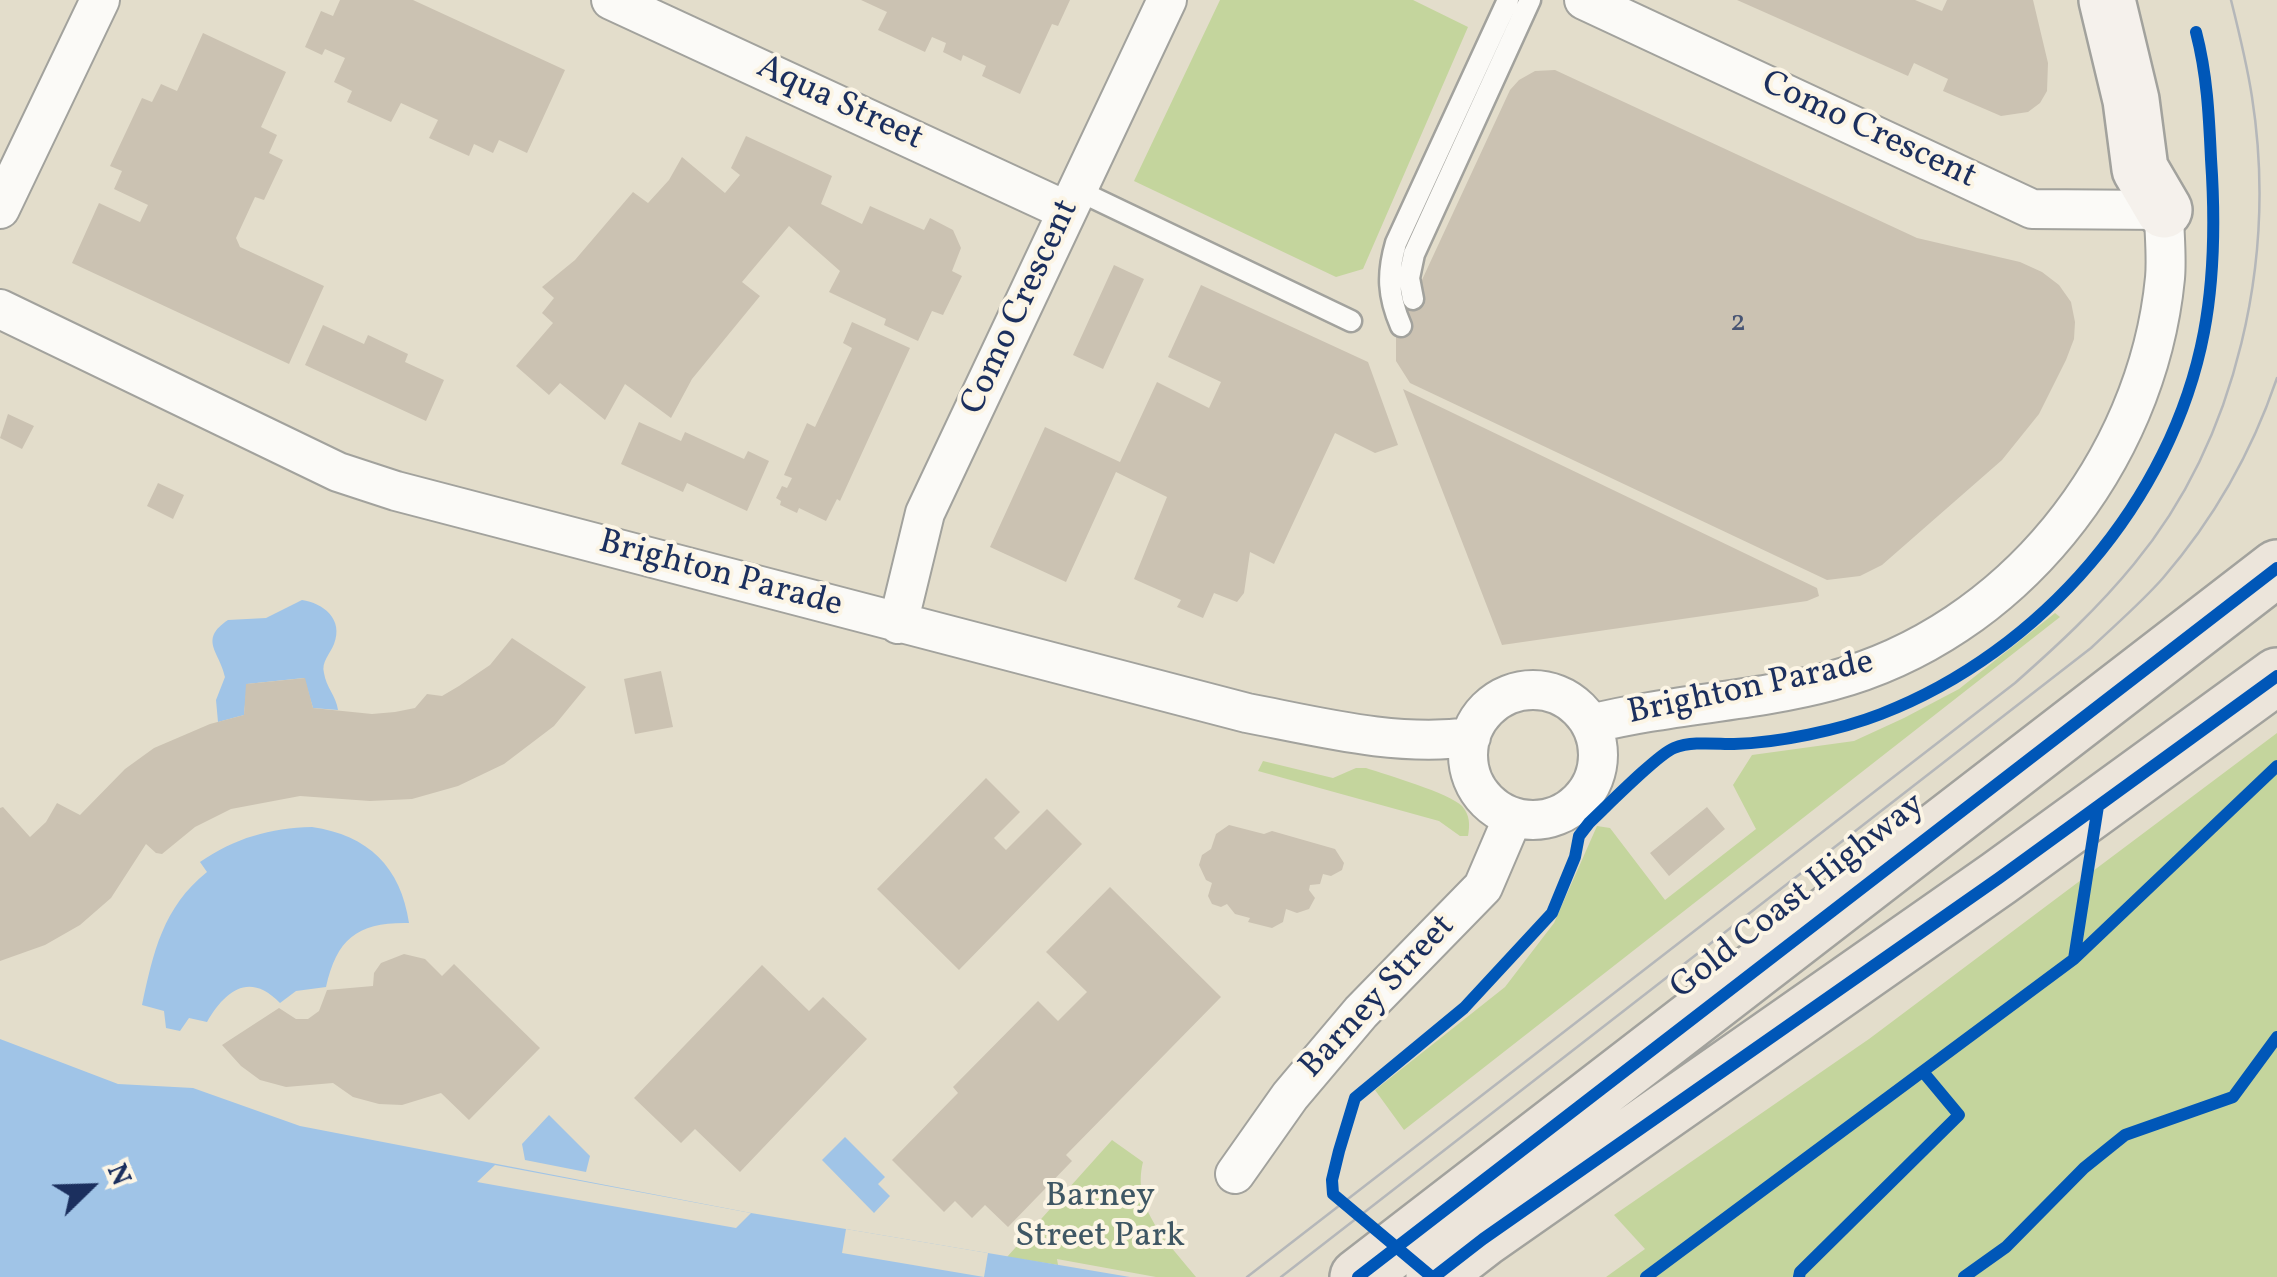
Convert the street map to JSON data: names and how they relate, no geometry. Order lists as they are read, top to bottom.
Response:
{
  "streets": {
    "highway": ["Gold Coast Highway"],
    "street": [
      "Aqua Street",
      "Como Crescent",
      "Brighton Parade",
      "Barney Street"
    ]
  },
  "crossings": [
    ["Aqua Street", "Como Crescent"],
    ["Como Crescent", "Brighton Parade"],
    ["Brighton Parade", "Barney Street"]
  ],
  "parks": ["Barney Street Park"],
  "house_numbers": ["2"],
  "north": "top right"
}
